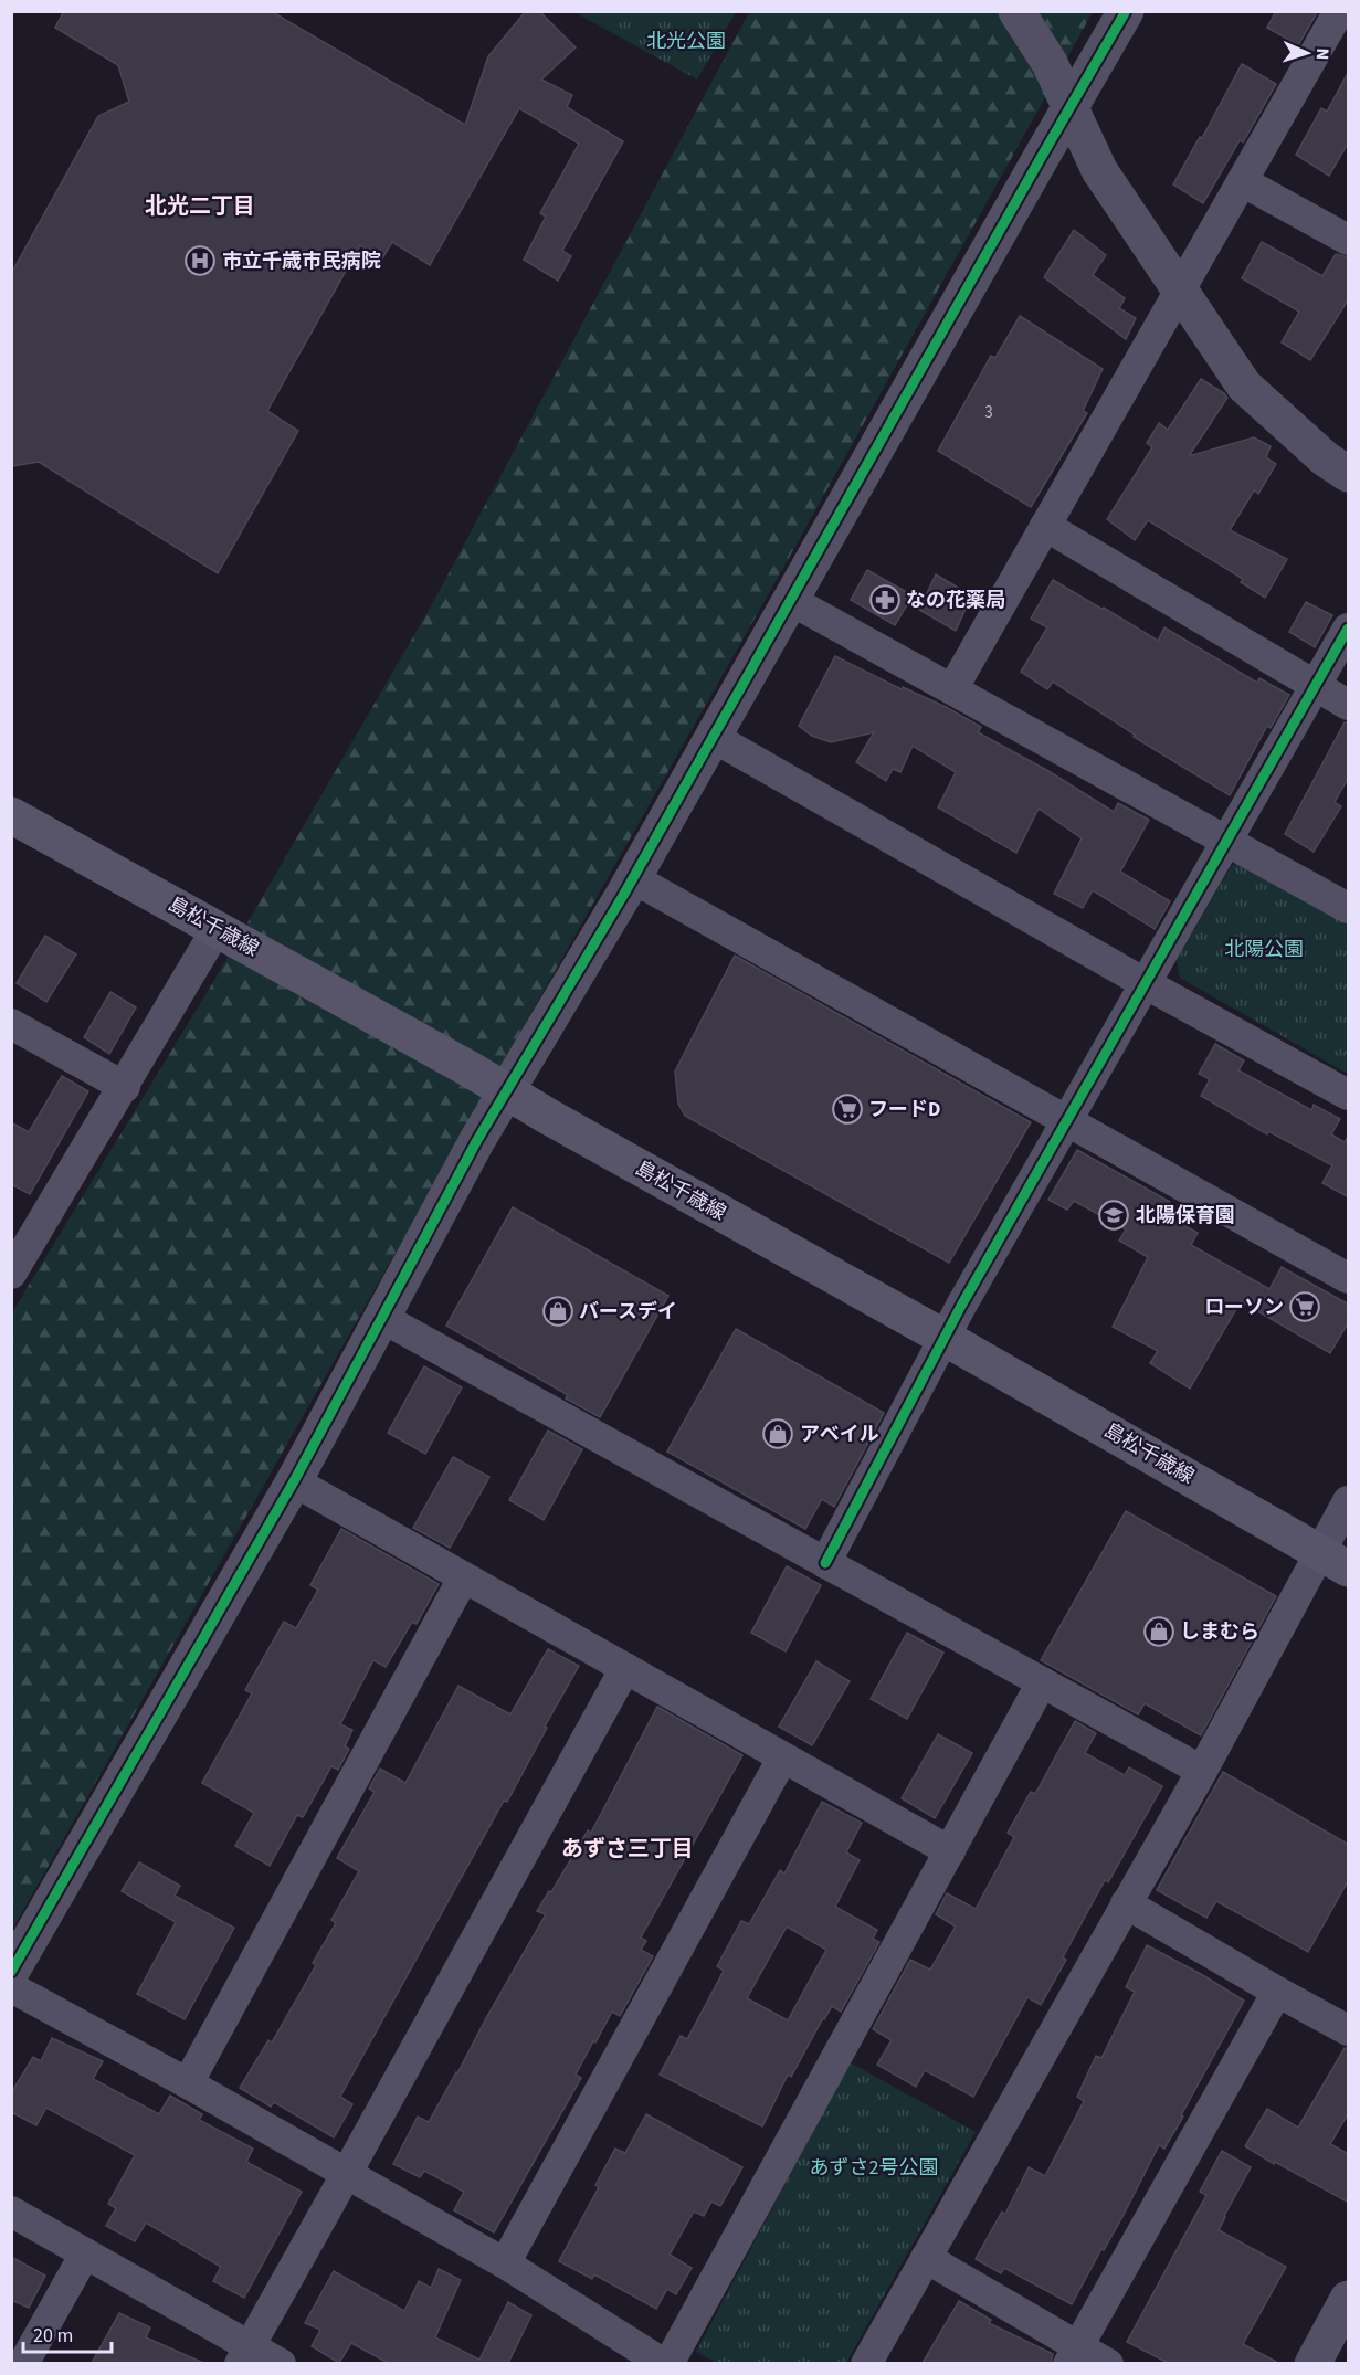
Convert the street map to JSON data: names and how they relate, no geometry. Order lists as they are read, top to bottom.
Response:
{
  "streets": {
    "main road": ["島松千歳線"]
  },
  "districts": ["北光二丁目", "あずさ三丁目"],
  "parks": ["北光公園", "北陽公園", "あずさ2号公園"],
  "places": {
    "hospital": ["市立千歳市民病院"],
    "pharmacy": ["なの花薬局"],
    "supermarket": ["フードD", "ローソン"],
    "school or university": ["北陽保育園"],
    "shop": ["バースデイ", "アベイル", "しまむら"]
  },
  "house_numbers": ["3"],
  "scale_bar": "20 m",
  "north": "right"
}
